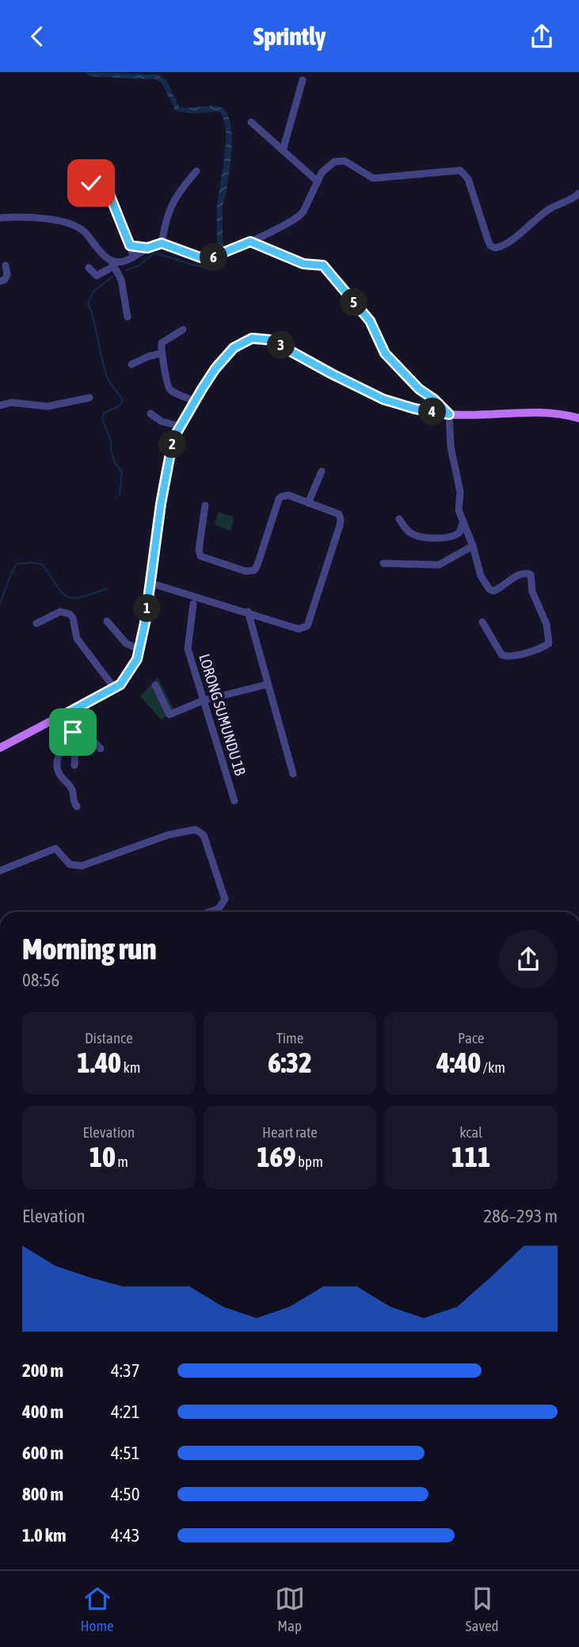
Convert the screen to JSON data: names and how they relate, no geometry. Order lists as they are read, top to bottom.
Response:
{
  "streets": {
    "street": ["LORONG SUMUNDU 1B"]
  },
  "page": {
    "header": "Sprintly",
    "pins": [
      "6",
      "5",
      "3",
      "4",
      "2",
      "1"
    ],
    "heading": ["Morning run", "08:56"],
    "stats": [
      ["Distance", "1.40 km"],
      ["Time", "6:32"],
      ["Pace", "4:40 /km"],
      ["Elevation", "10 m"],
      ["Heart rate", "169 bpm"],
      ["kcal", "111"]
    ],
    "chart": ["Elevation", "286–293 m"],
    "list": [
      {
        "name": "200 m",
        "note": "4:37"
      },
      {
        "name": "400 m",
        "note": "4:21"
      },
      {
        "name": "600 m",
        "note": "4:51"
      },
      {
        "name": "800 m",
        "note": "4:50"
      },
      {
        "name": "1.0 km",
        "note": "4:43"
      }
    ],
    "tabs": ["Home", "Map", "Saved"]
  }
}
